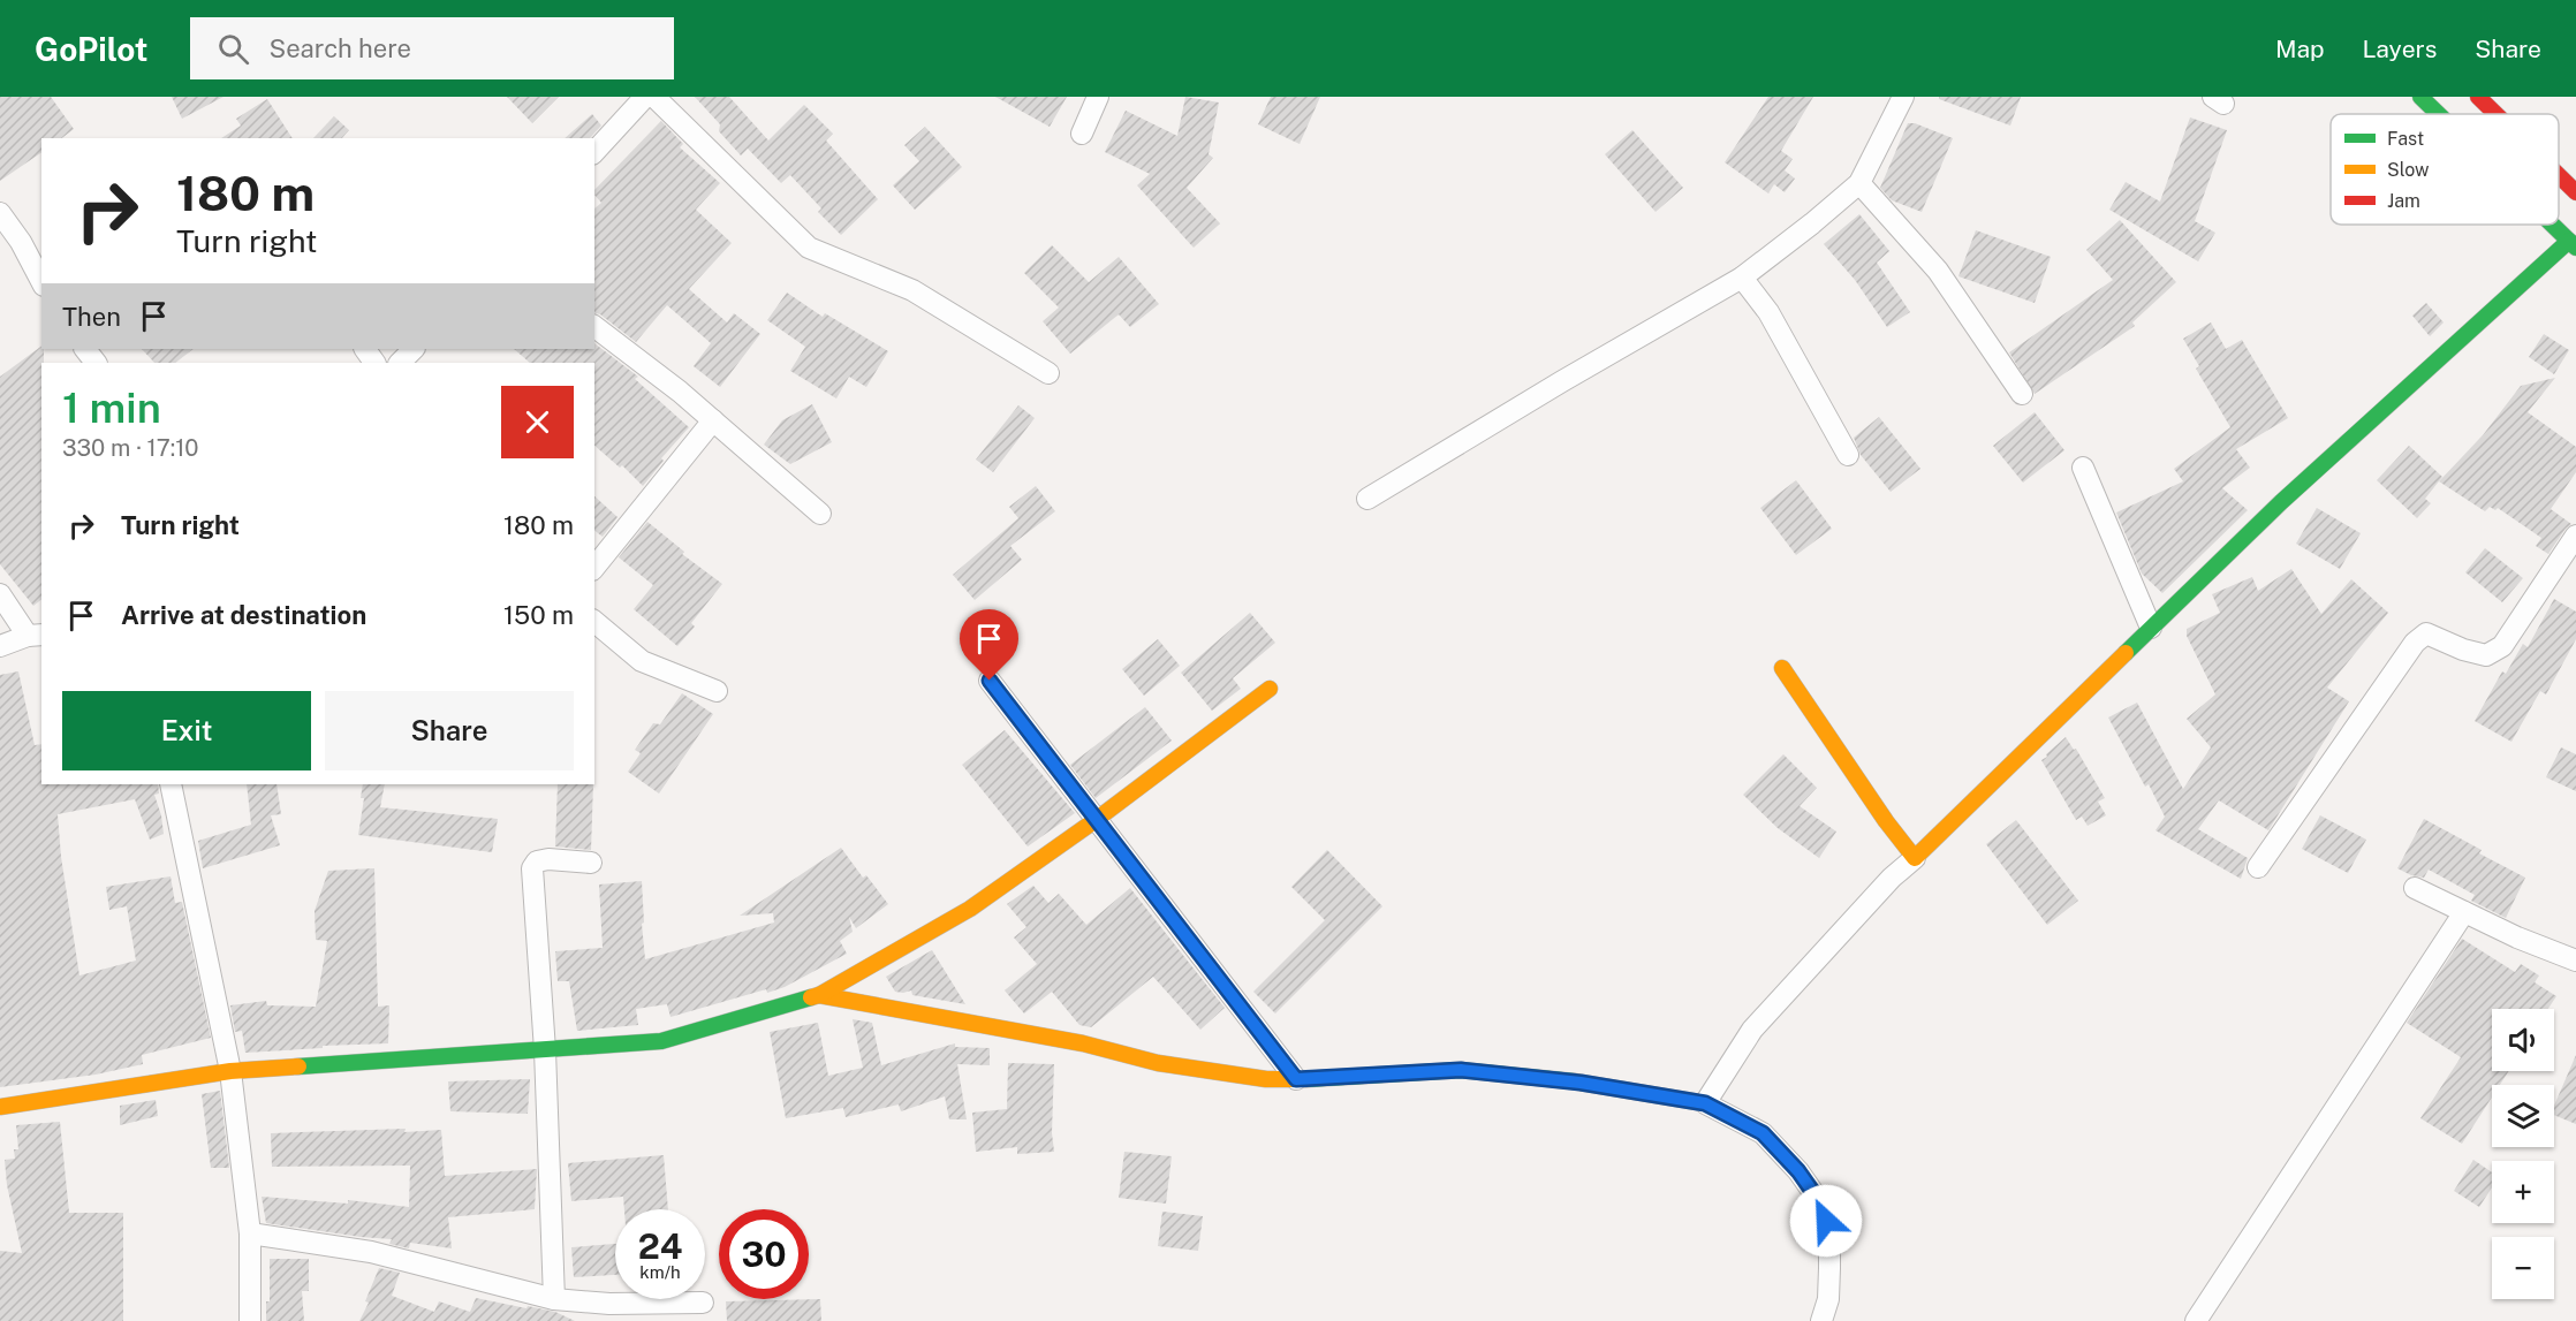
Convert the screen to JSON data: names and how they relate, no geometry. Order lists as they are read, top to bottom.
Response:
{
  "legend": ["Fast", "Slow", "Jam"],
  "page": {
    "header": "GoPilot",
    "search": "Search here",
    "nav": ["Map", "Layers", "Share"],
    "turn": ["180 m", "Turn right"],
    "then": "Then",
    "heading": ["1 min", "330 m · 17:10"],
    "list": [
      {
        "name": "Turn right",
        "value": "180 m"
      },
      {
        "name": "Arrive at destination",
        "value": "150 m"
      }
    ],
    "buttons": ["Exit", "Share"],
    "map_buttons": ["+", "−"],
    "speed": "24 km/h",
    "limit": "30"
  }
}
